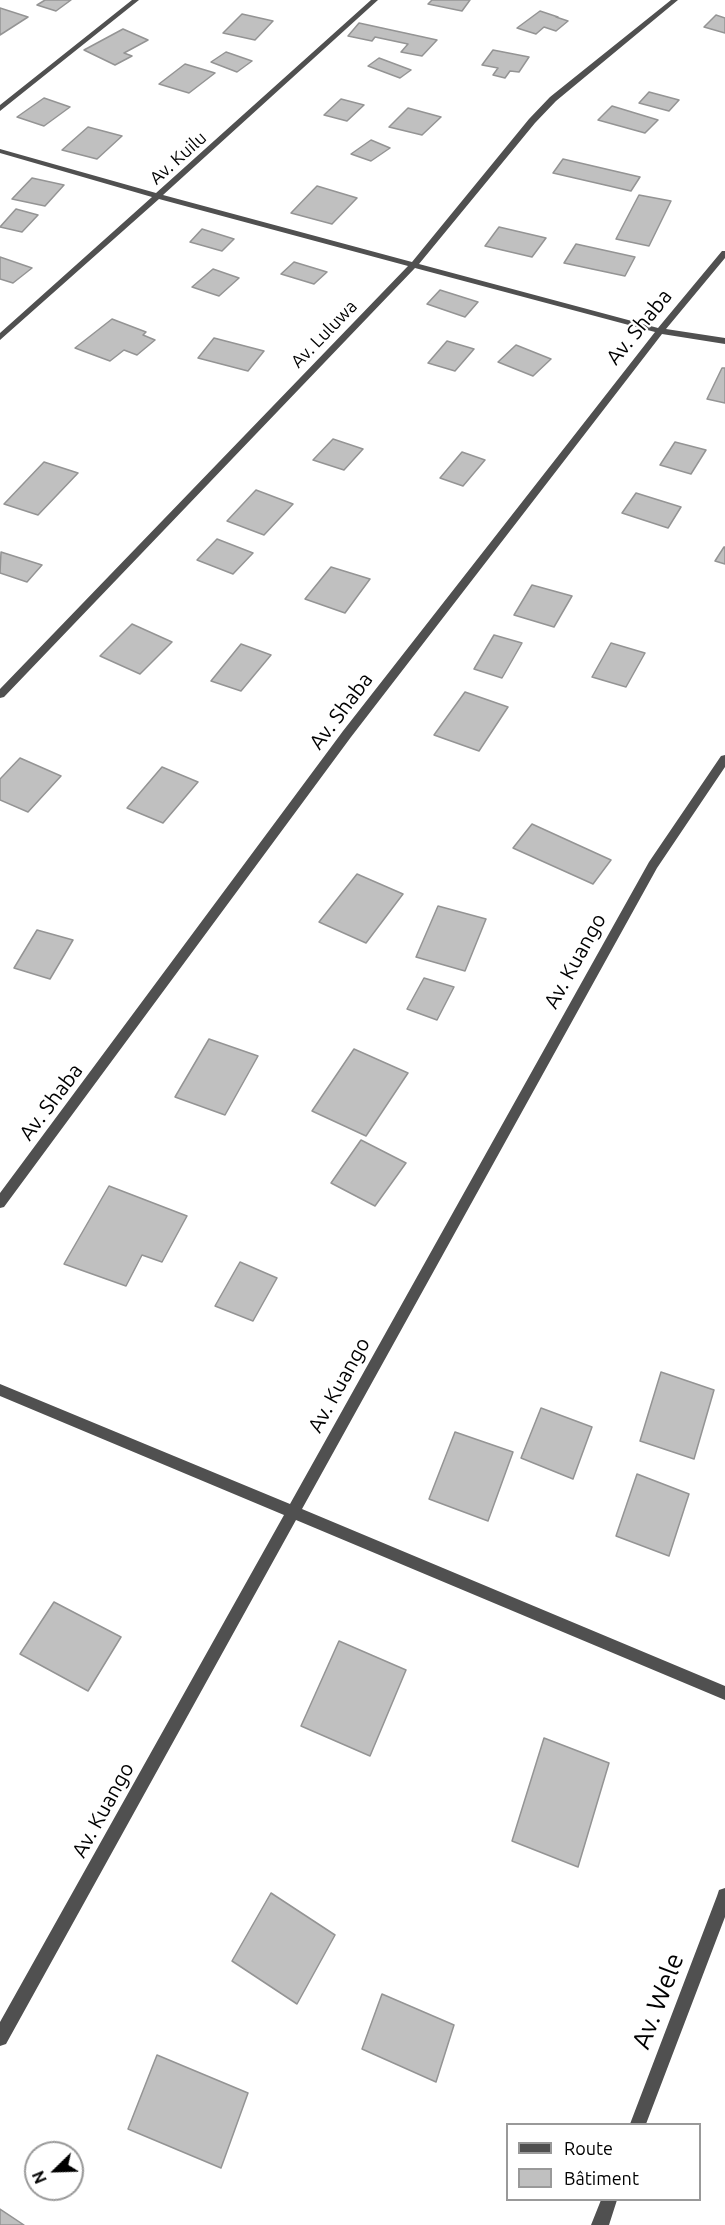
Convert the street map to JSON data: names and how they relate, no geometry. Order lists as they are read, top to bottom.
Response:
{
  "streets": {
    "street": [
      "Av. Kuilu",
      "Av. Shaba",
      "Av. Luluwa",
      "Av. Kuango",
      "Av. Wele"
    ]
  },
  "legend": ["Route", "Bâtiment"],
  "north": "bottom left"
}
